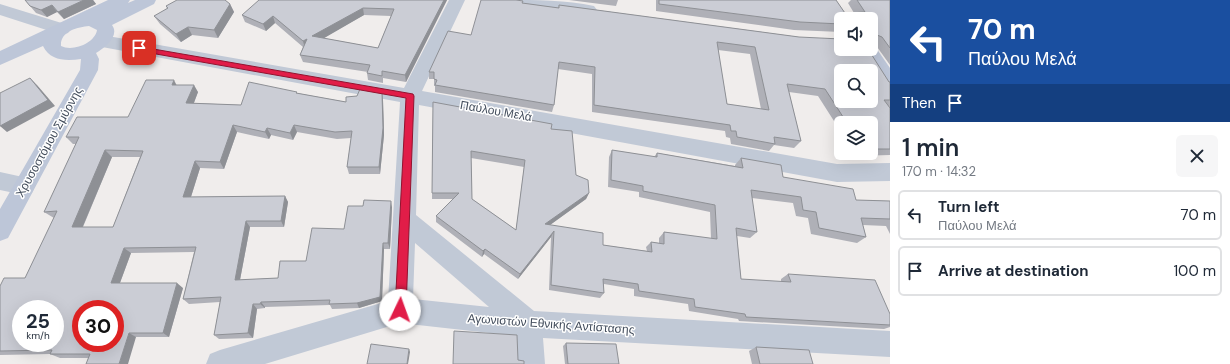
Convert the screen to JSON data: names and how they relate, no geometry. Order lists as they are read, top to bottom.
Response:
{
  "streets": {
    "street": ["Παύλου Μελά", "Χρυσοστόμου Σμύρνης", "Αγωνιστών Εθνικής Αντίστασης"]
  },
  "crossings": [
    ["Παύλου Μελά", "Χρυσοστόμου Σμύρνης"]
  ],
  "page": {
    "turn": ["70 m", "Παύλου Μελά"],
    "then": "Then",
    "heading": ["1 min", "170 m · 14:32"],
    "list": [
      {
        "name": "Turn left",
        "note": "Παύλου Μελά",
        "value": "70 m"
      },
      {
        "name": "Arrive at destination",
        "value": "100 m"
      }
    ],
    "speed": "25 km/h",
    "limit": "30"
  }
}
